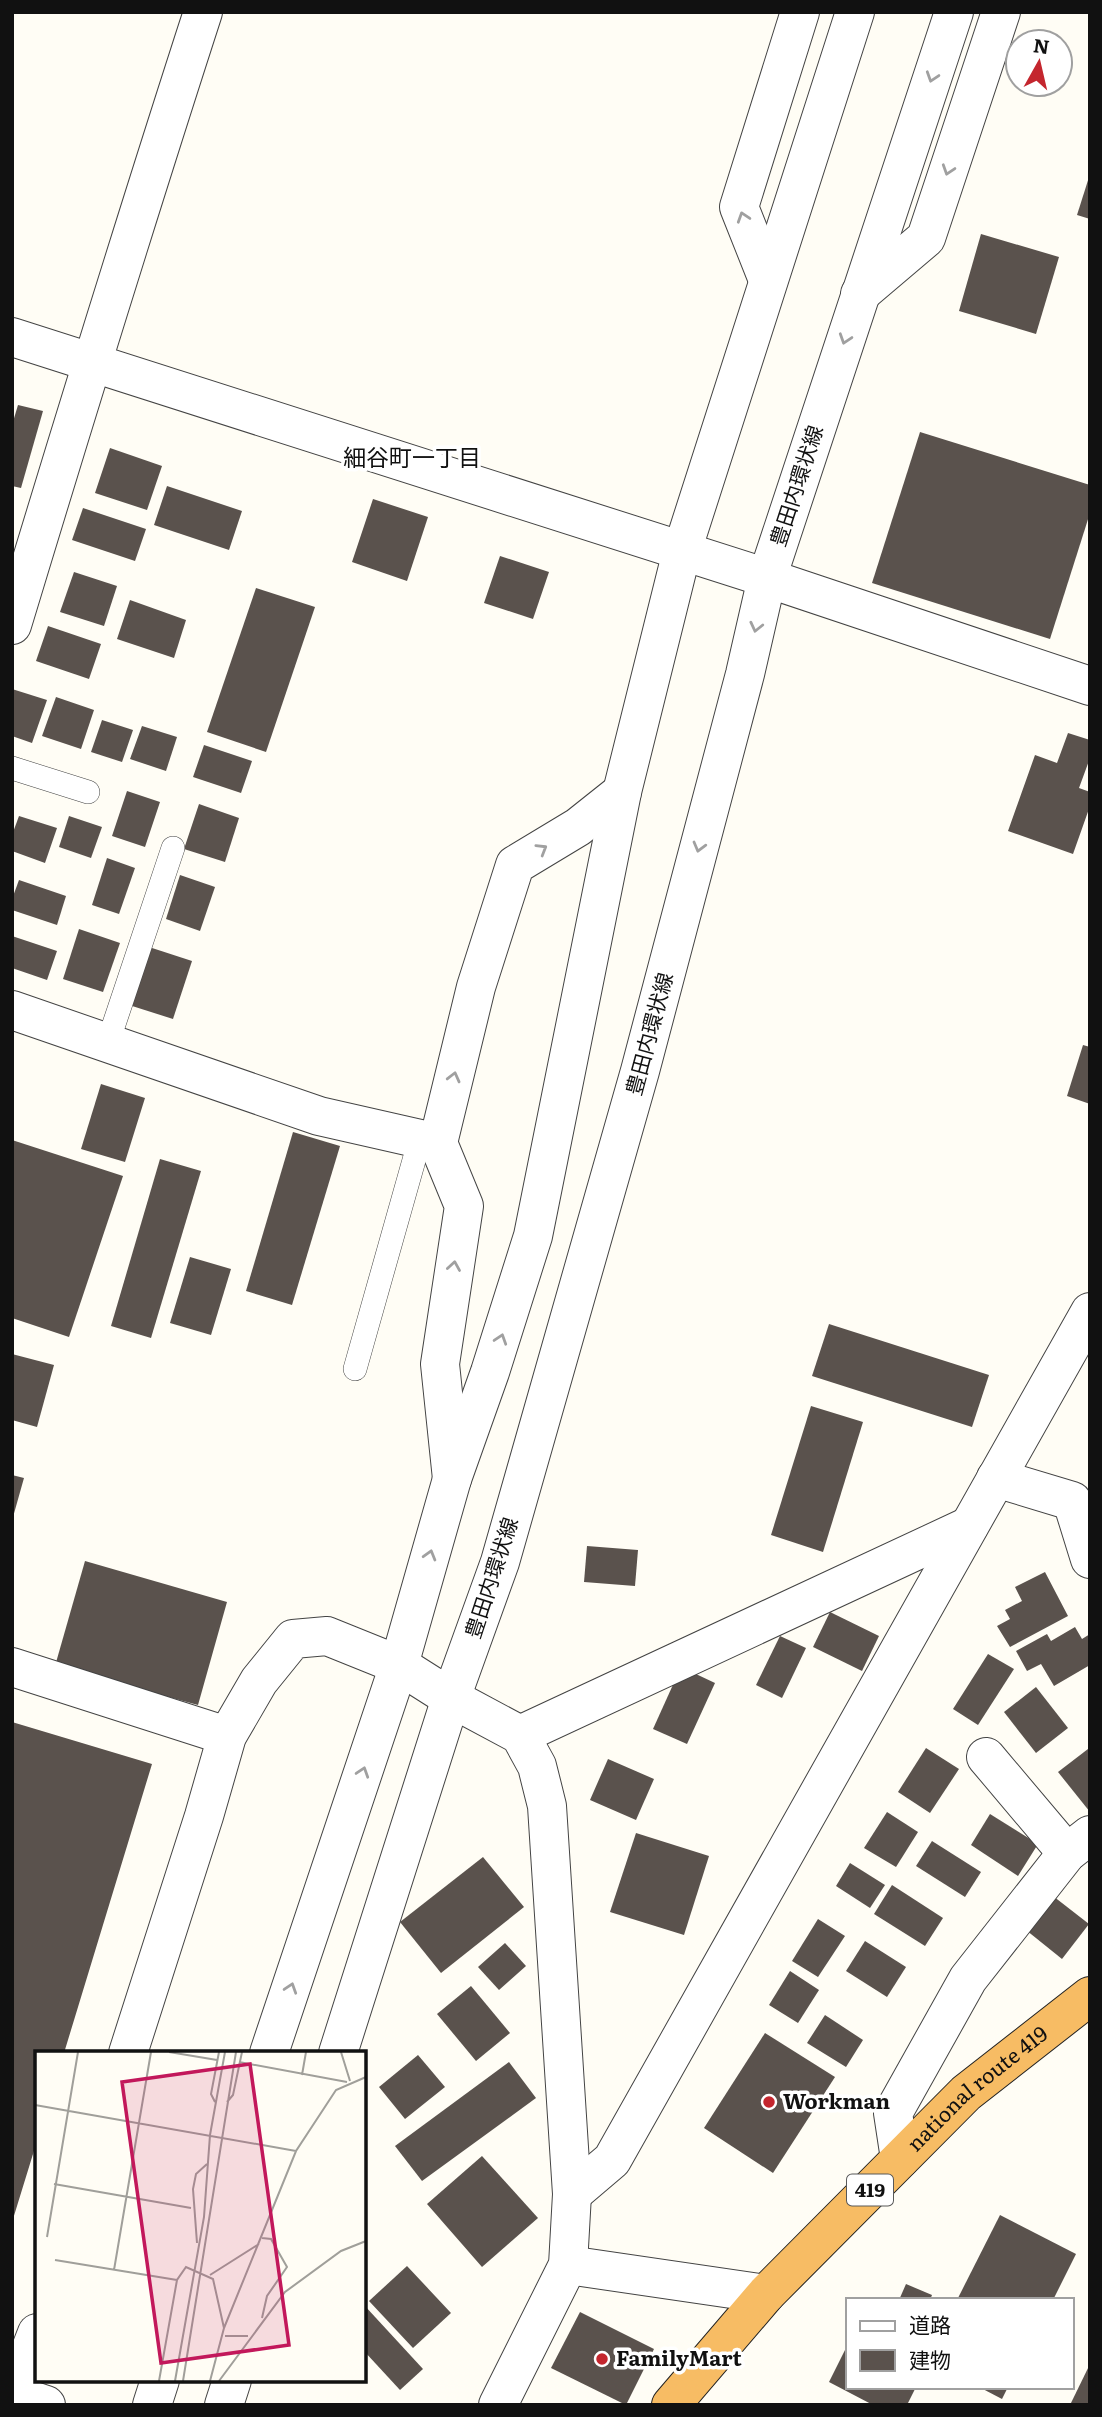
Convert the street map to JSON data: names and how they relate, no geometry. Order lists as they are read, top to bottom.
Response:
{
  "streets": {
    "highway": ["national route 419", "419"],
    "street": ["豊田内環状線"]
  },
  "districts": ["細谷町一丁目"],
  "places": ["Workman", "FamilyMart"],
  "legend": ["道路", "建物"],
  "north": "top"
}
